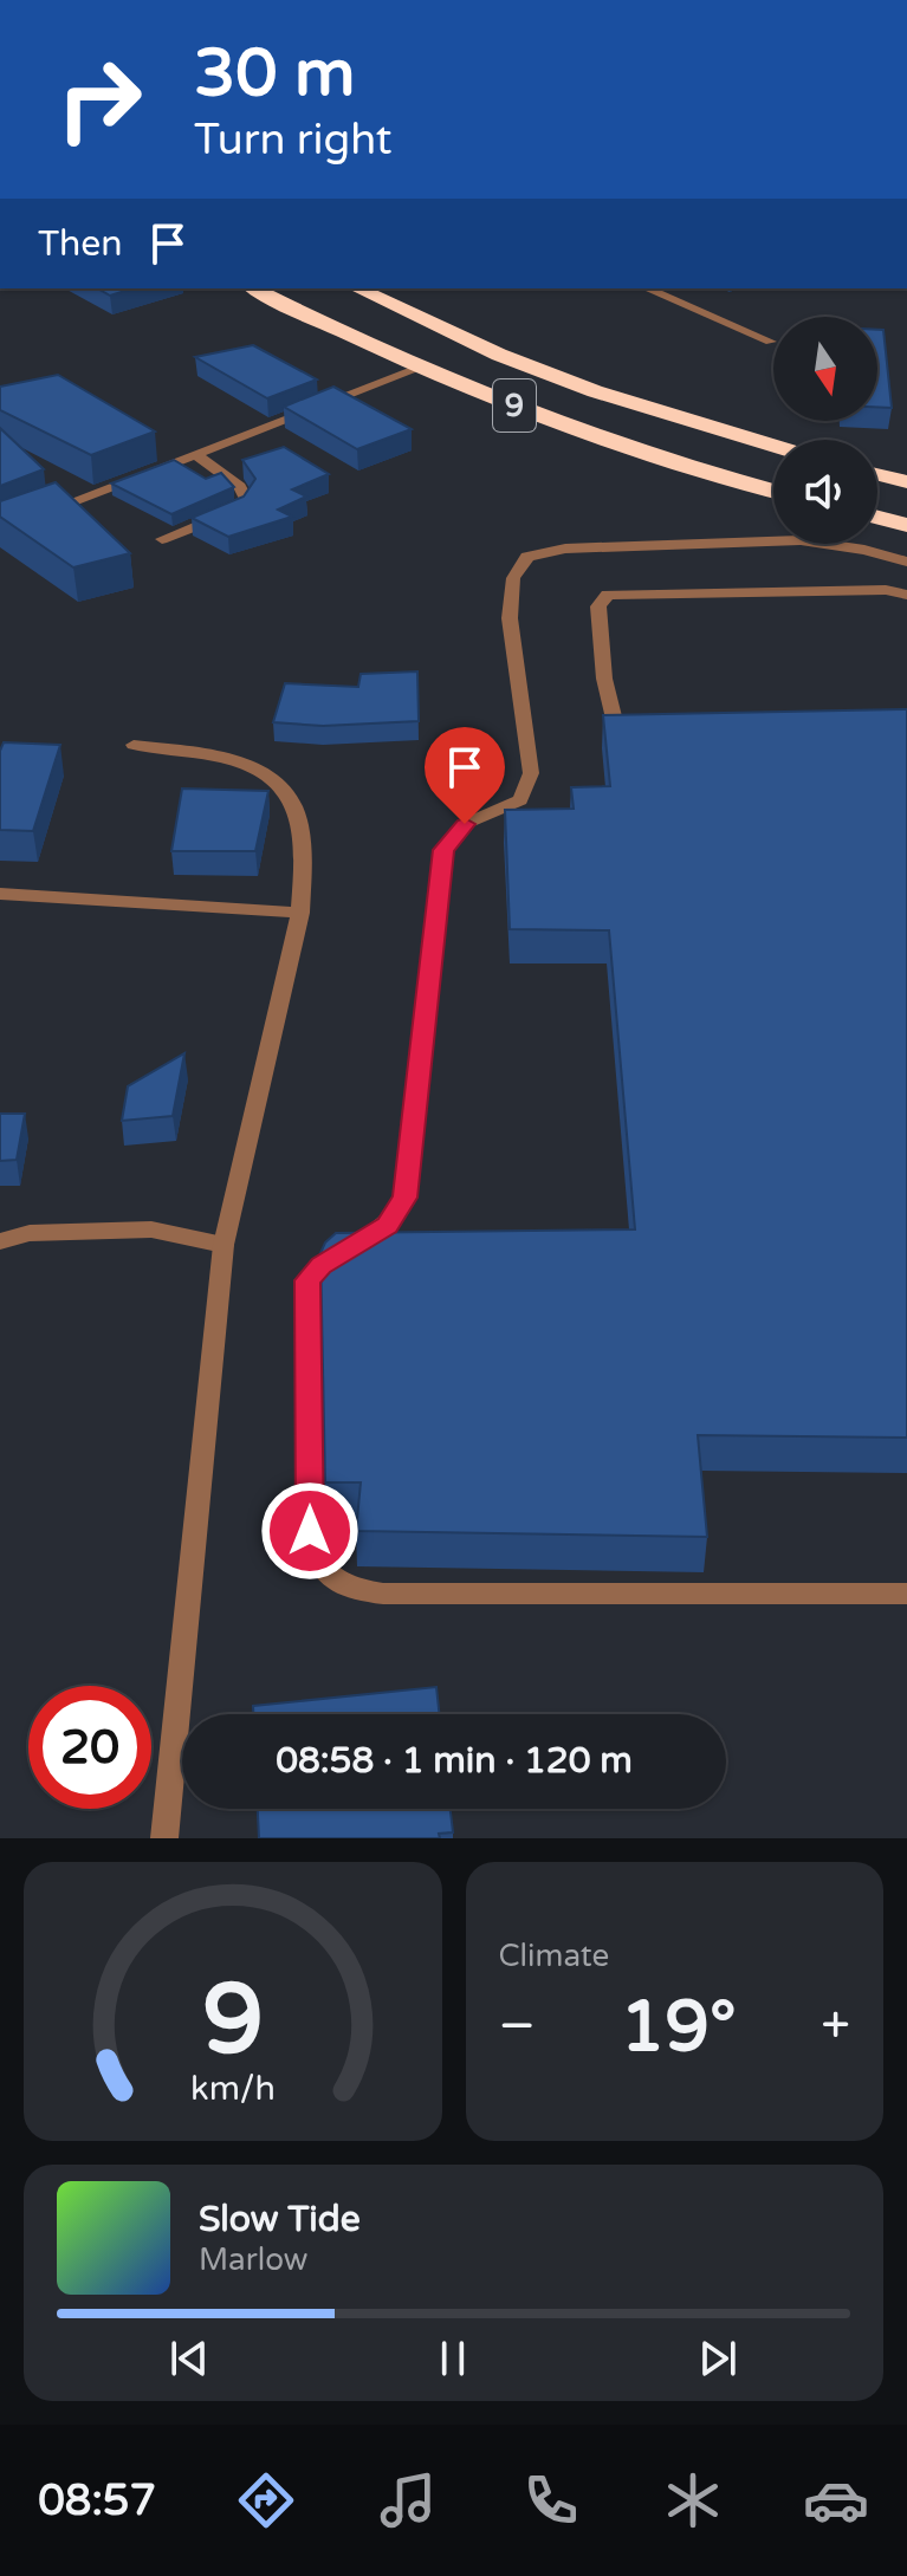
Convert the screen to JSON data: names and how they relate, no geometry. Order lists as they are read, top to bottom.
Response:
{
  "streets": {
    "highway": ["9"]
  },
  "north": "bottom",
  "page": {
    "turn": ["30 m", "Turn right"],
    "then": "Then",
    "limit": "20",
    "trip": "08:58 · 1 min · 120 m",
    "tile": "Climate",
    "heat": ["−", "19°", "+"],
    "song": ["Slow Tide", "Marlow"],
    "tabs": "08:57",
    "gauge": ["9", "km/h"]
  }
}
